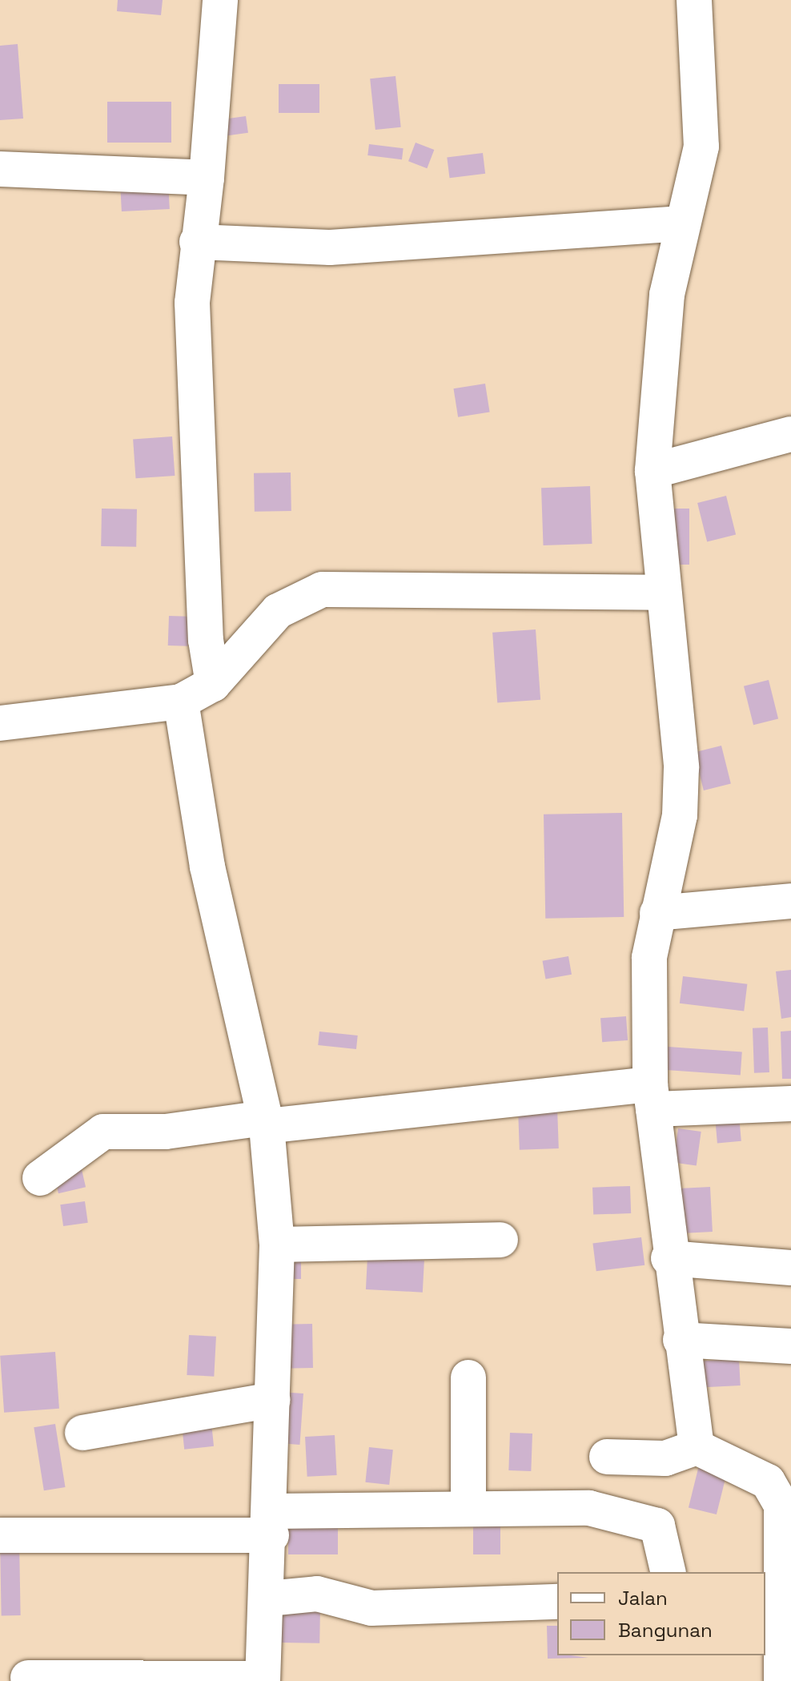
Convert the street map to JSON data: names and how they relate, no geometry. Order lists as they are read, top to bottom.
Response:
{
  "legend": ["Jalan", "Bangunan"]
}
